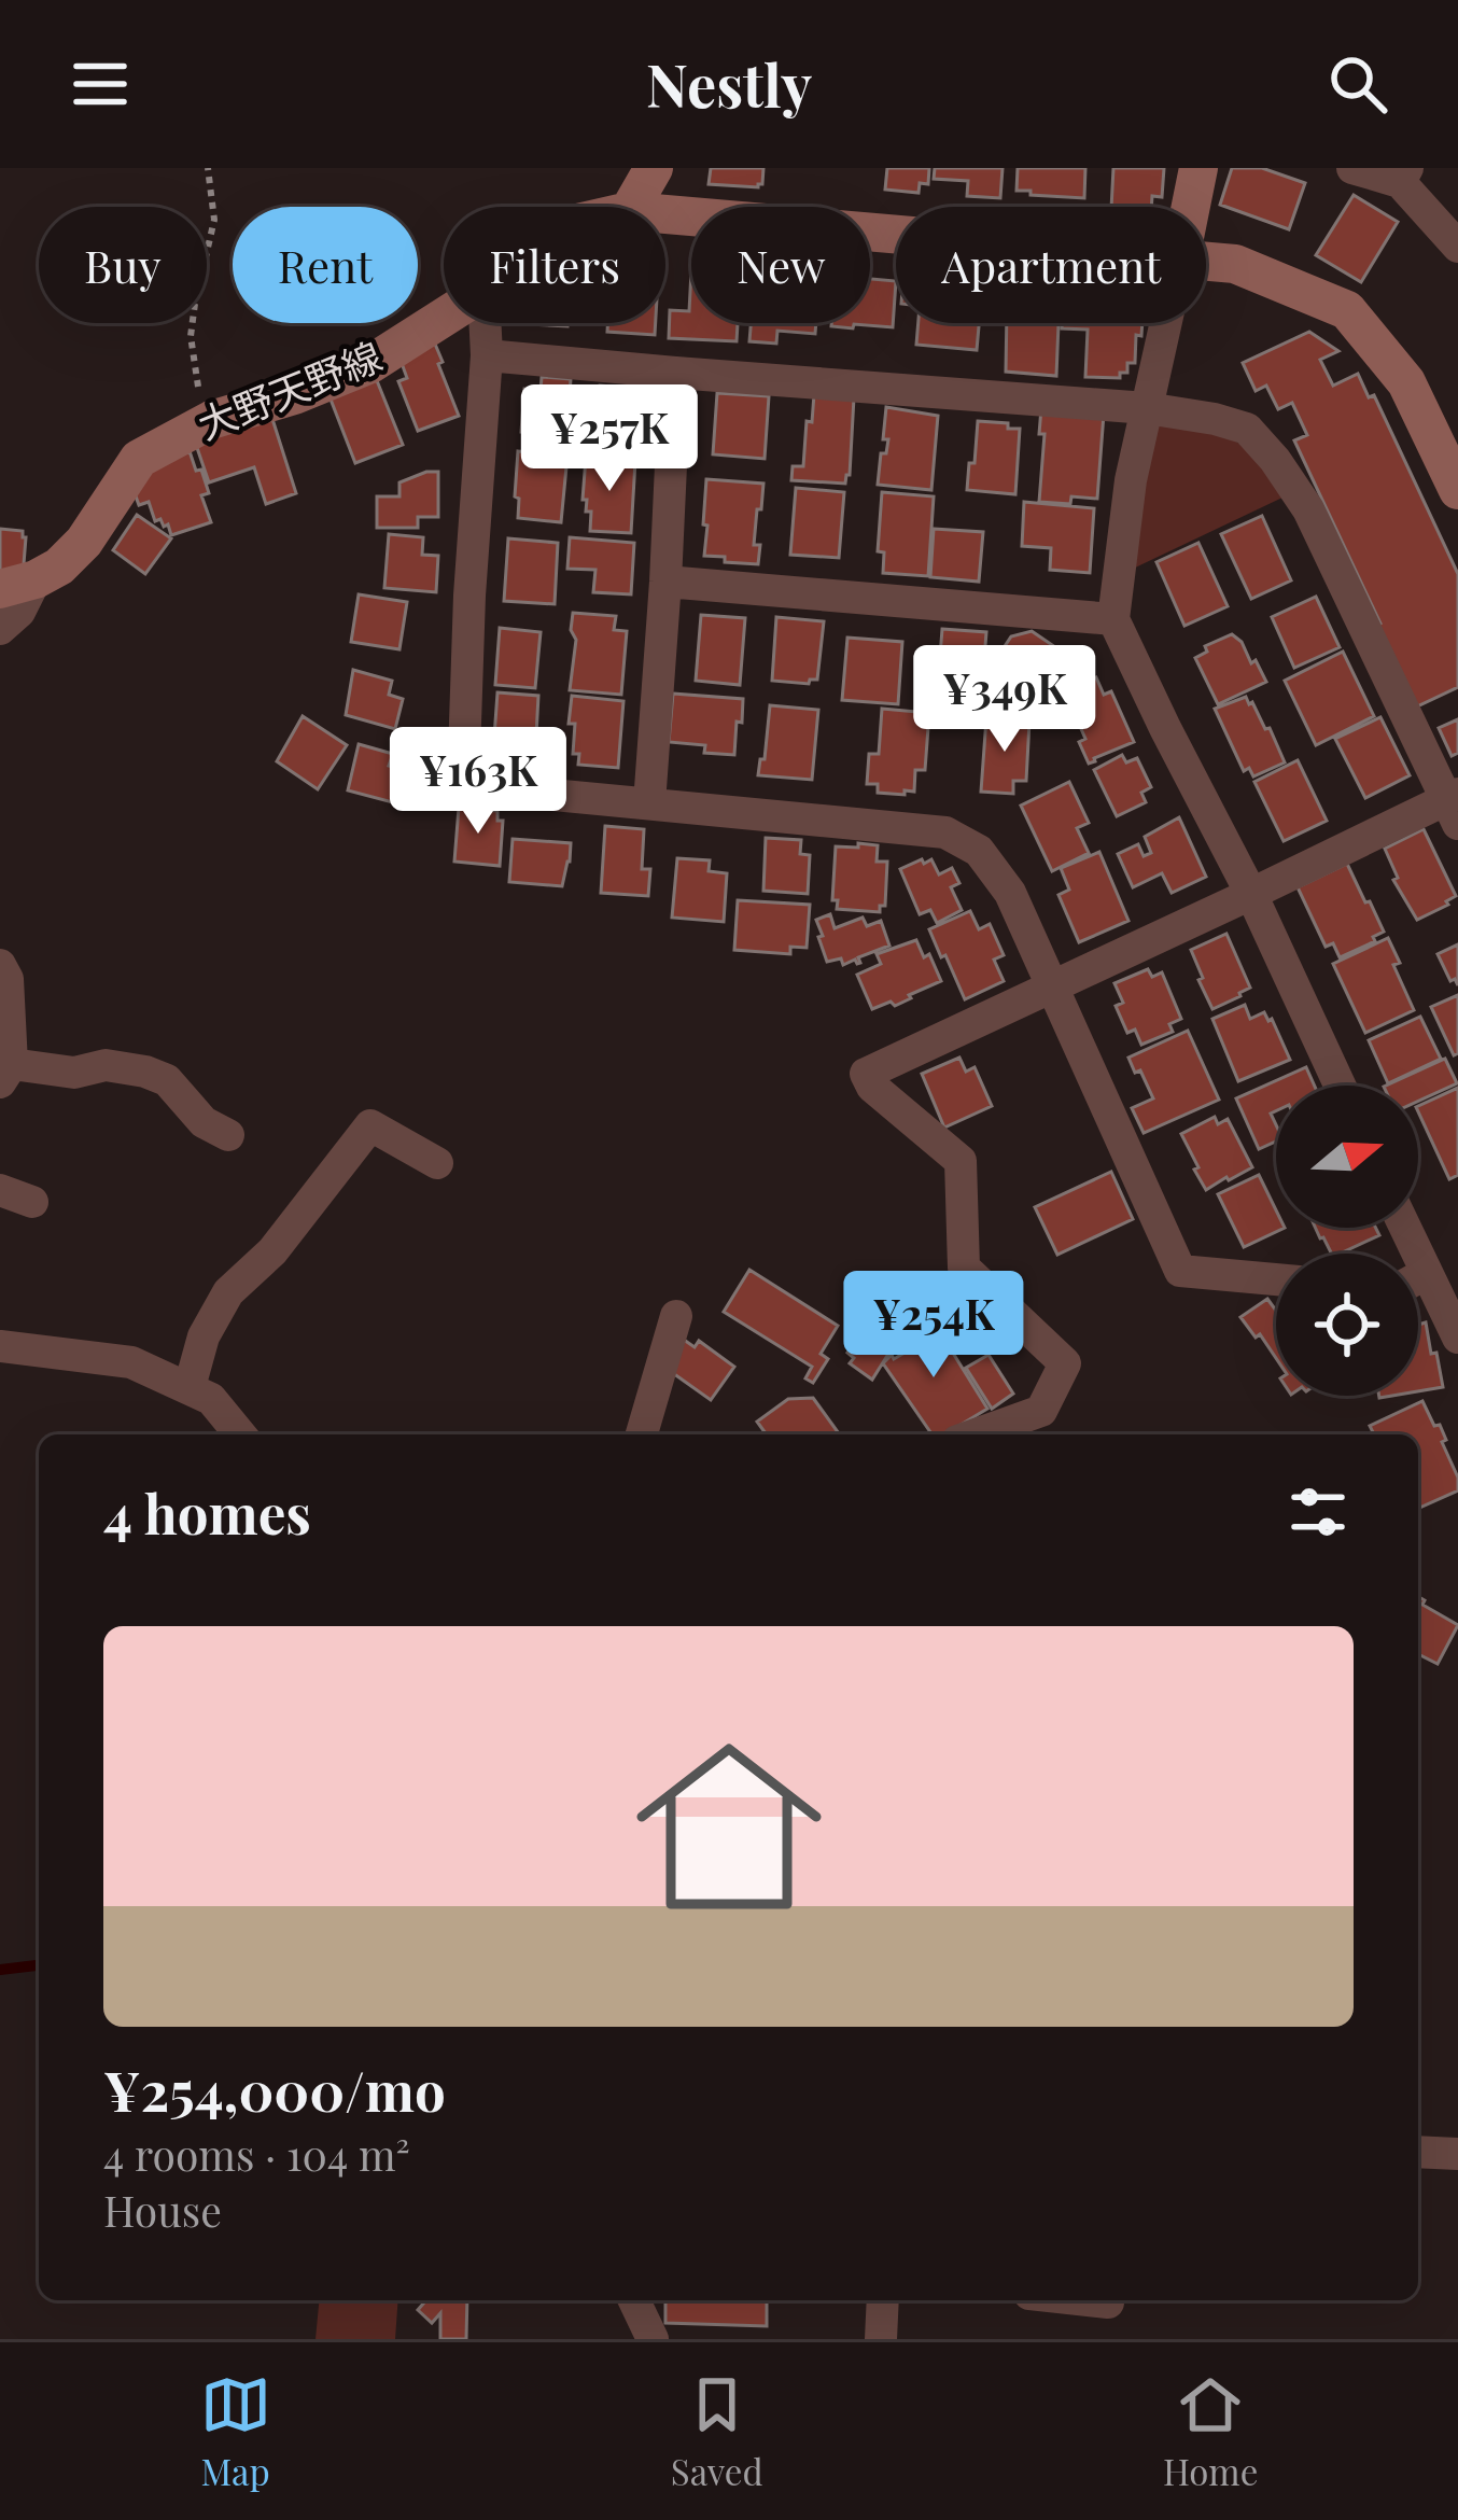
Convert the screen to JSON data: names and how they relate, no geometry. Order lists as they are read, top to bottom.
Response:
{
  "streets": {
    "street": ["大野天野線"]
  },
  "north": "right",
  "page": {
    "header": "Nestly",
    "chip": [
      "Buy",
      "Rent",
      "Filters",
      "New",
      "Apartment"
    ],
    "price": [
      "¥257K",
      "¥349K",
      "¥163K",
      "¥254K"
    ],
    "heading": "4 homes",
    "list": [
      {
        "name": "¥254,000/mo",
        "note": "4 rooms · 104 m² · House"
      }
    ],
    "tabs": ["Map", "Saved", "Home"]
  }
}
